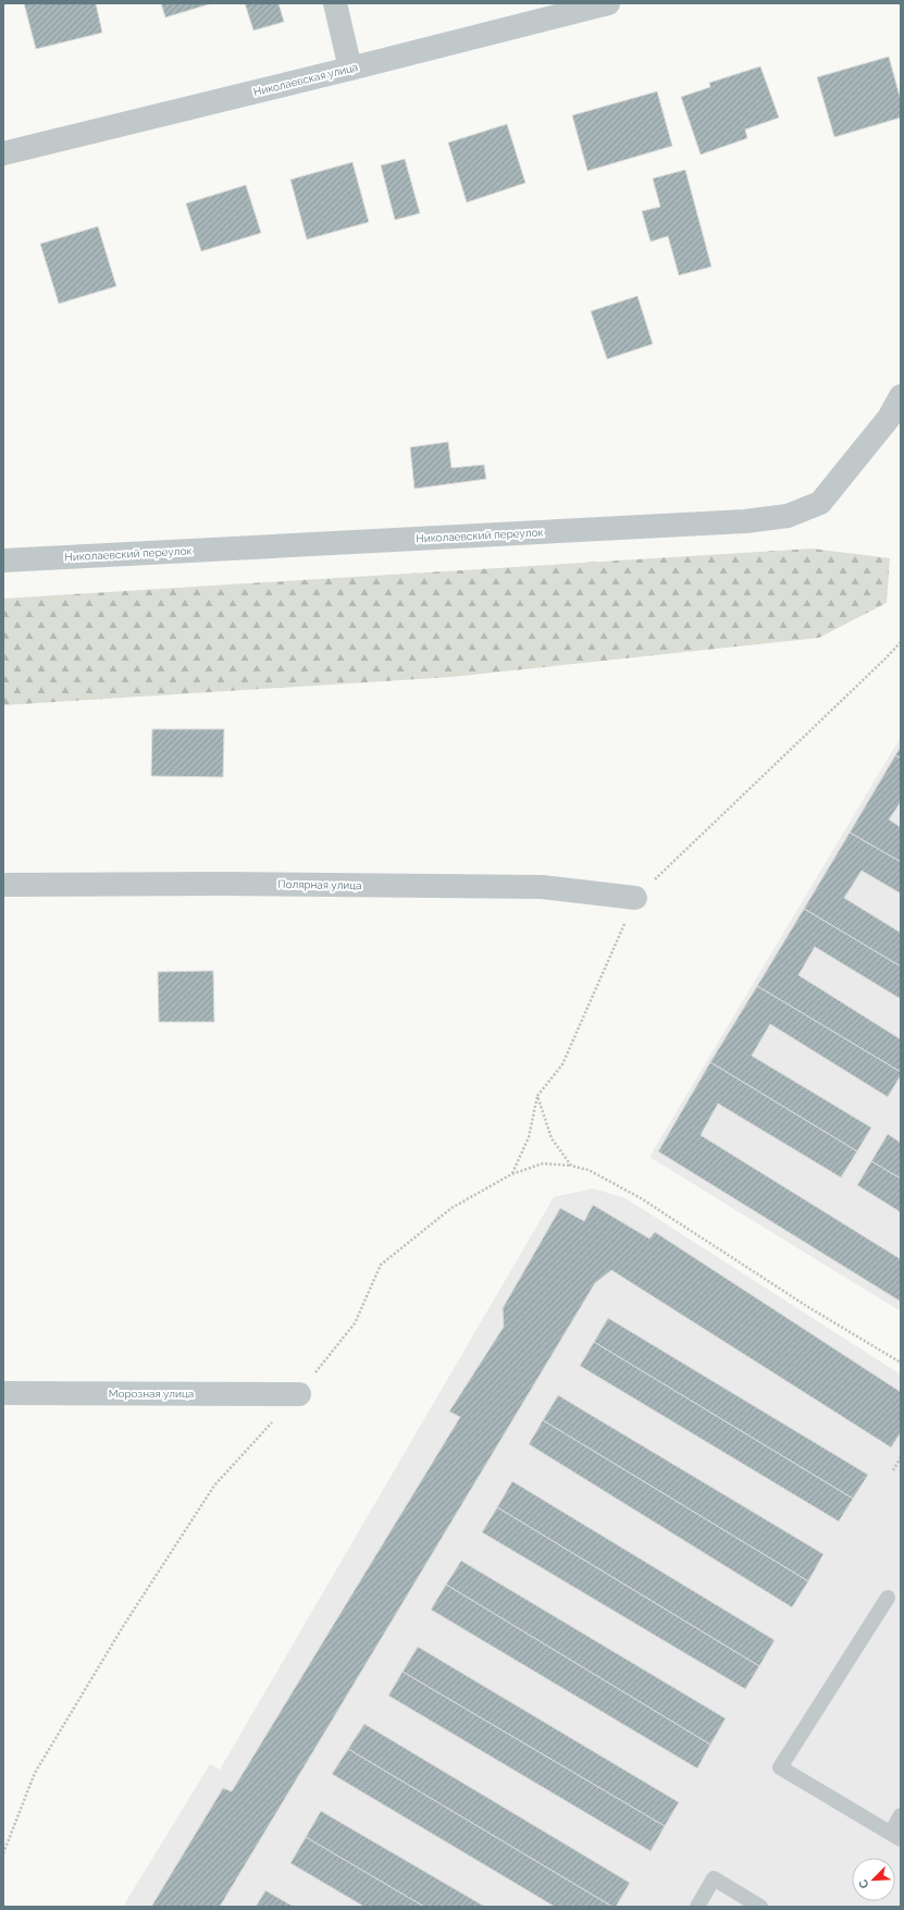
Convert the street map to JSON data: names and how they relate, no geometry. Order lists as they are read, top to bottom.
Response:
{
  "streets": {
    "street": [
      "Николаевская улица",
      "Николаевский переулок",
      "Полярная улица",
      "Морозная улица"
    ]
  },
  "north": "bottom left"
}
